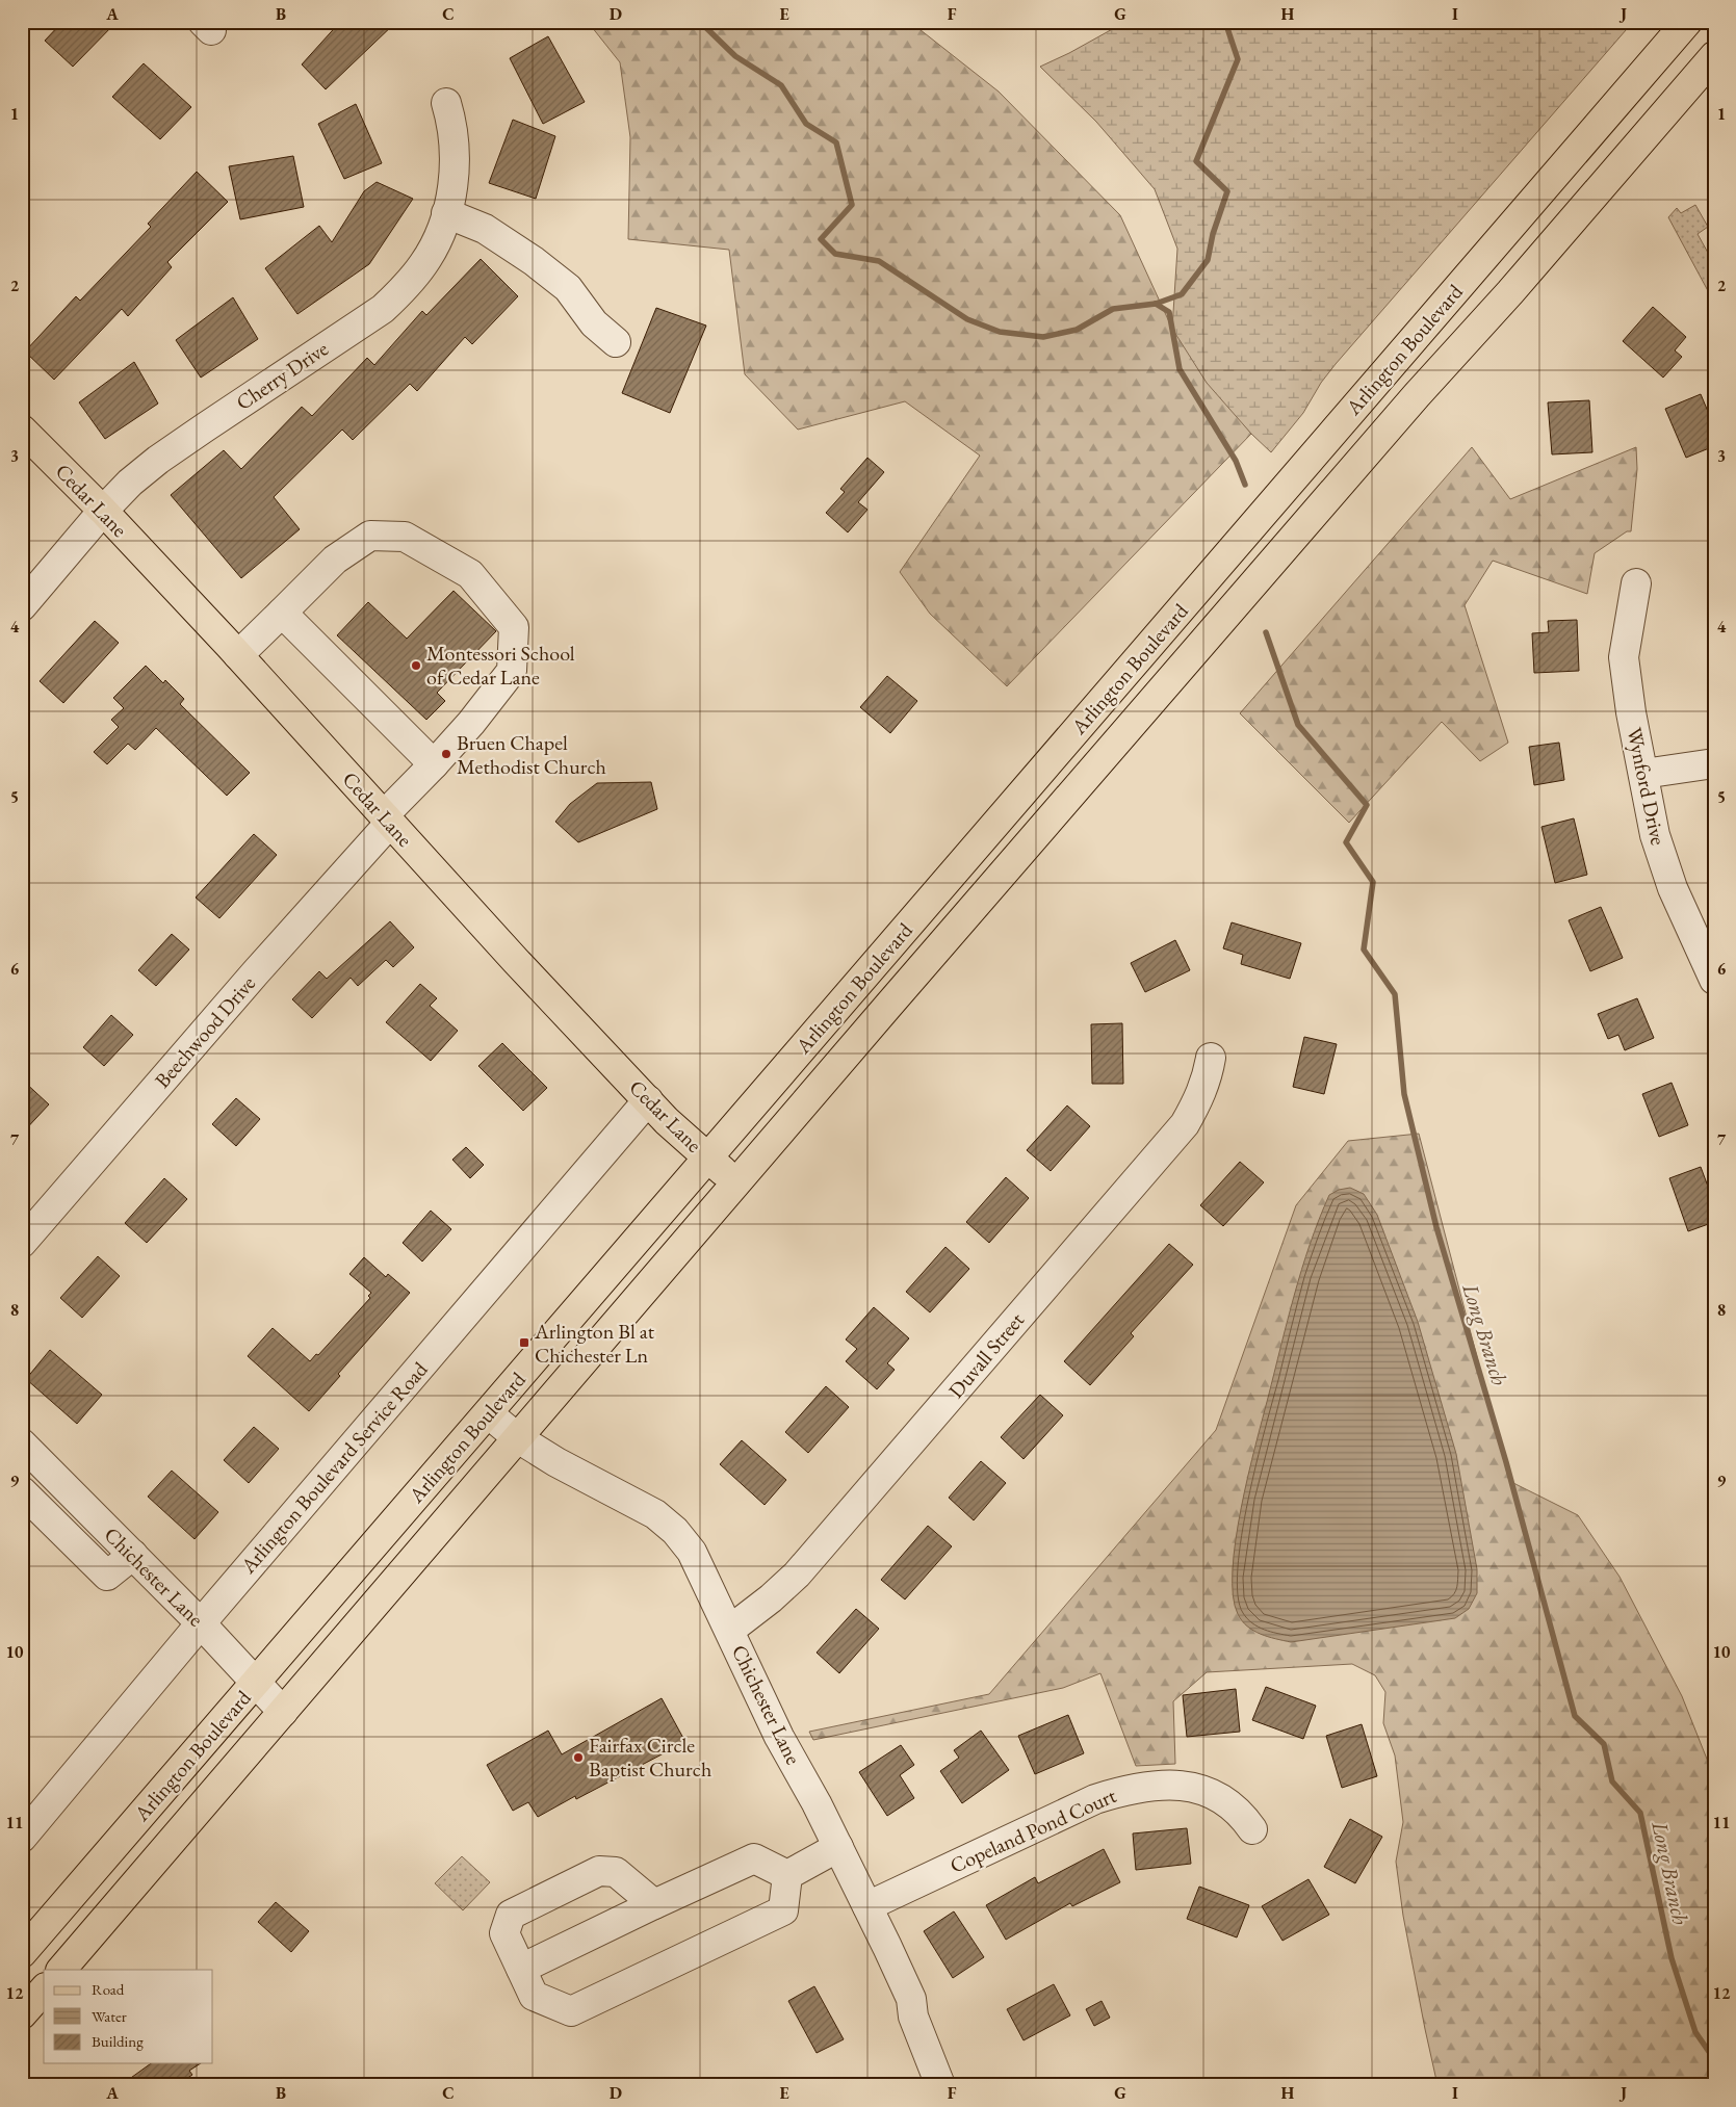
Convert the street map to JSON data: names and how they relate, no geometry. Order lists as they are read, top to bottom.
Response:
{
  "streets": {
    "main road": ["Arlington Boulevard", "Cedar Lane"],
    "street": [
      "Cherry Drive",
      "Wynford Drive",
      "Beechwood Drive",
      "Duvall Street",
      "Arlington Boulevard Service Road",
      "Chichester Lane",
      "Copeland Pond Court"
    ]
  },
  "crossings": [
    ["Arlington Boulevard", "Cedar Lane"],
    ["Arlington Boulevard", "Chichester Lane"],
    ["Cherry Drive", "Cedar Lane"],
    ["Cedar Lane", "Beechwood Drive"],
    ["Cedar Lane", "Arlington Boulevard Service Road"],
    ["Duvall Street", "Chichester Lane"],
    ["Arlington Boulevard Service Road", "Chichester Lane"],
    ["Chichester Lane", "Copeland Pond Court"]
  ],
  "water": ["Long Branch"],
  "places": {
    "other": ["Montessori School of Cedar Lane", "Bruen Chapel Methodist Church", "Fairfax Circle Baptist Church"],
    "transit": ["Arlington Bl at Chichester Ln"]
  },
  "legend": ["Road", "Water", "Building"],
  "grid": {
    "columns": [
      "A",
      "B",
      "C",
      "D",
      "E",
      "F",
      "G",
      "H",
      "I",
      "J"
    ],
    "rows": [
      "1",
      "2",
      "3",
      "4",
      "5",
      "6",
      "7",
      "8",
      "9",
      "10",
      "11",
      "12"
    ]
  }
}
